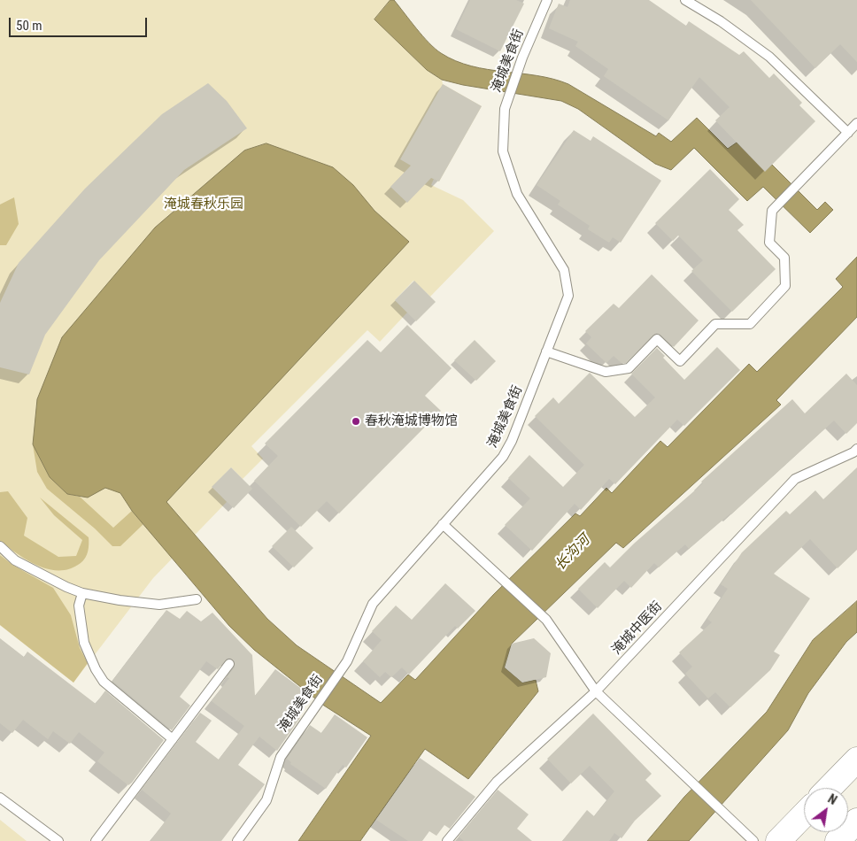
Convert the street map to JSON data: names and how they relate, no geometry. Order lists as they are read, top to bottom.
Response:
{
  "streets": {
    "lane": ["淹城美食街", "淹城中医街"]
  },
  "water": ["长沟河"],
  "parks": ["淹城春秋乐园"],
  "places": ["春秋淹城博物馆"],
  "scale_bar": "50 m",
  "north": "top right"
}
